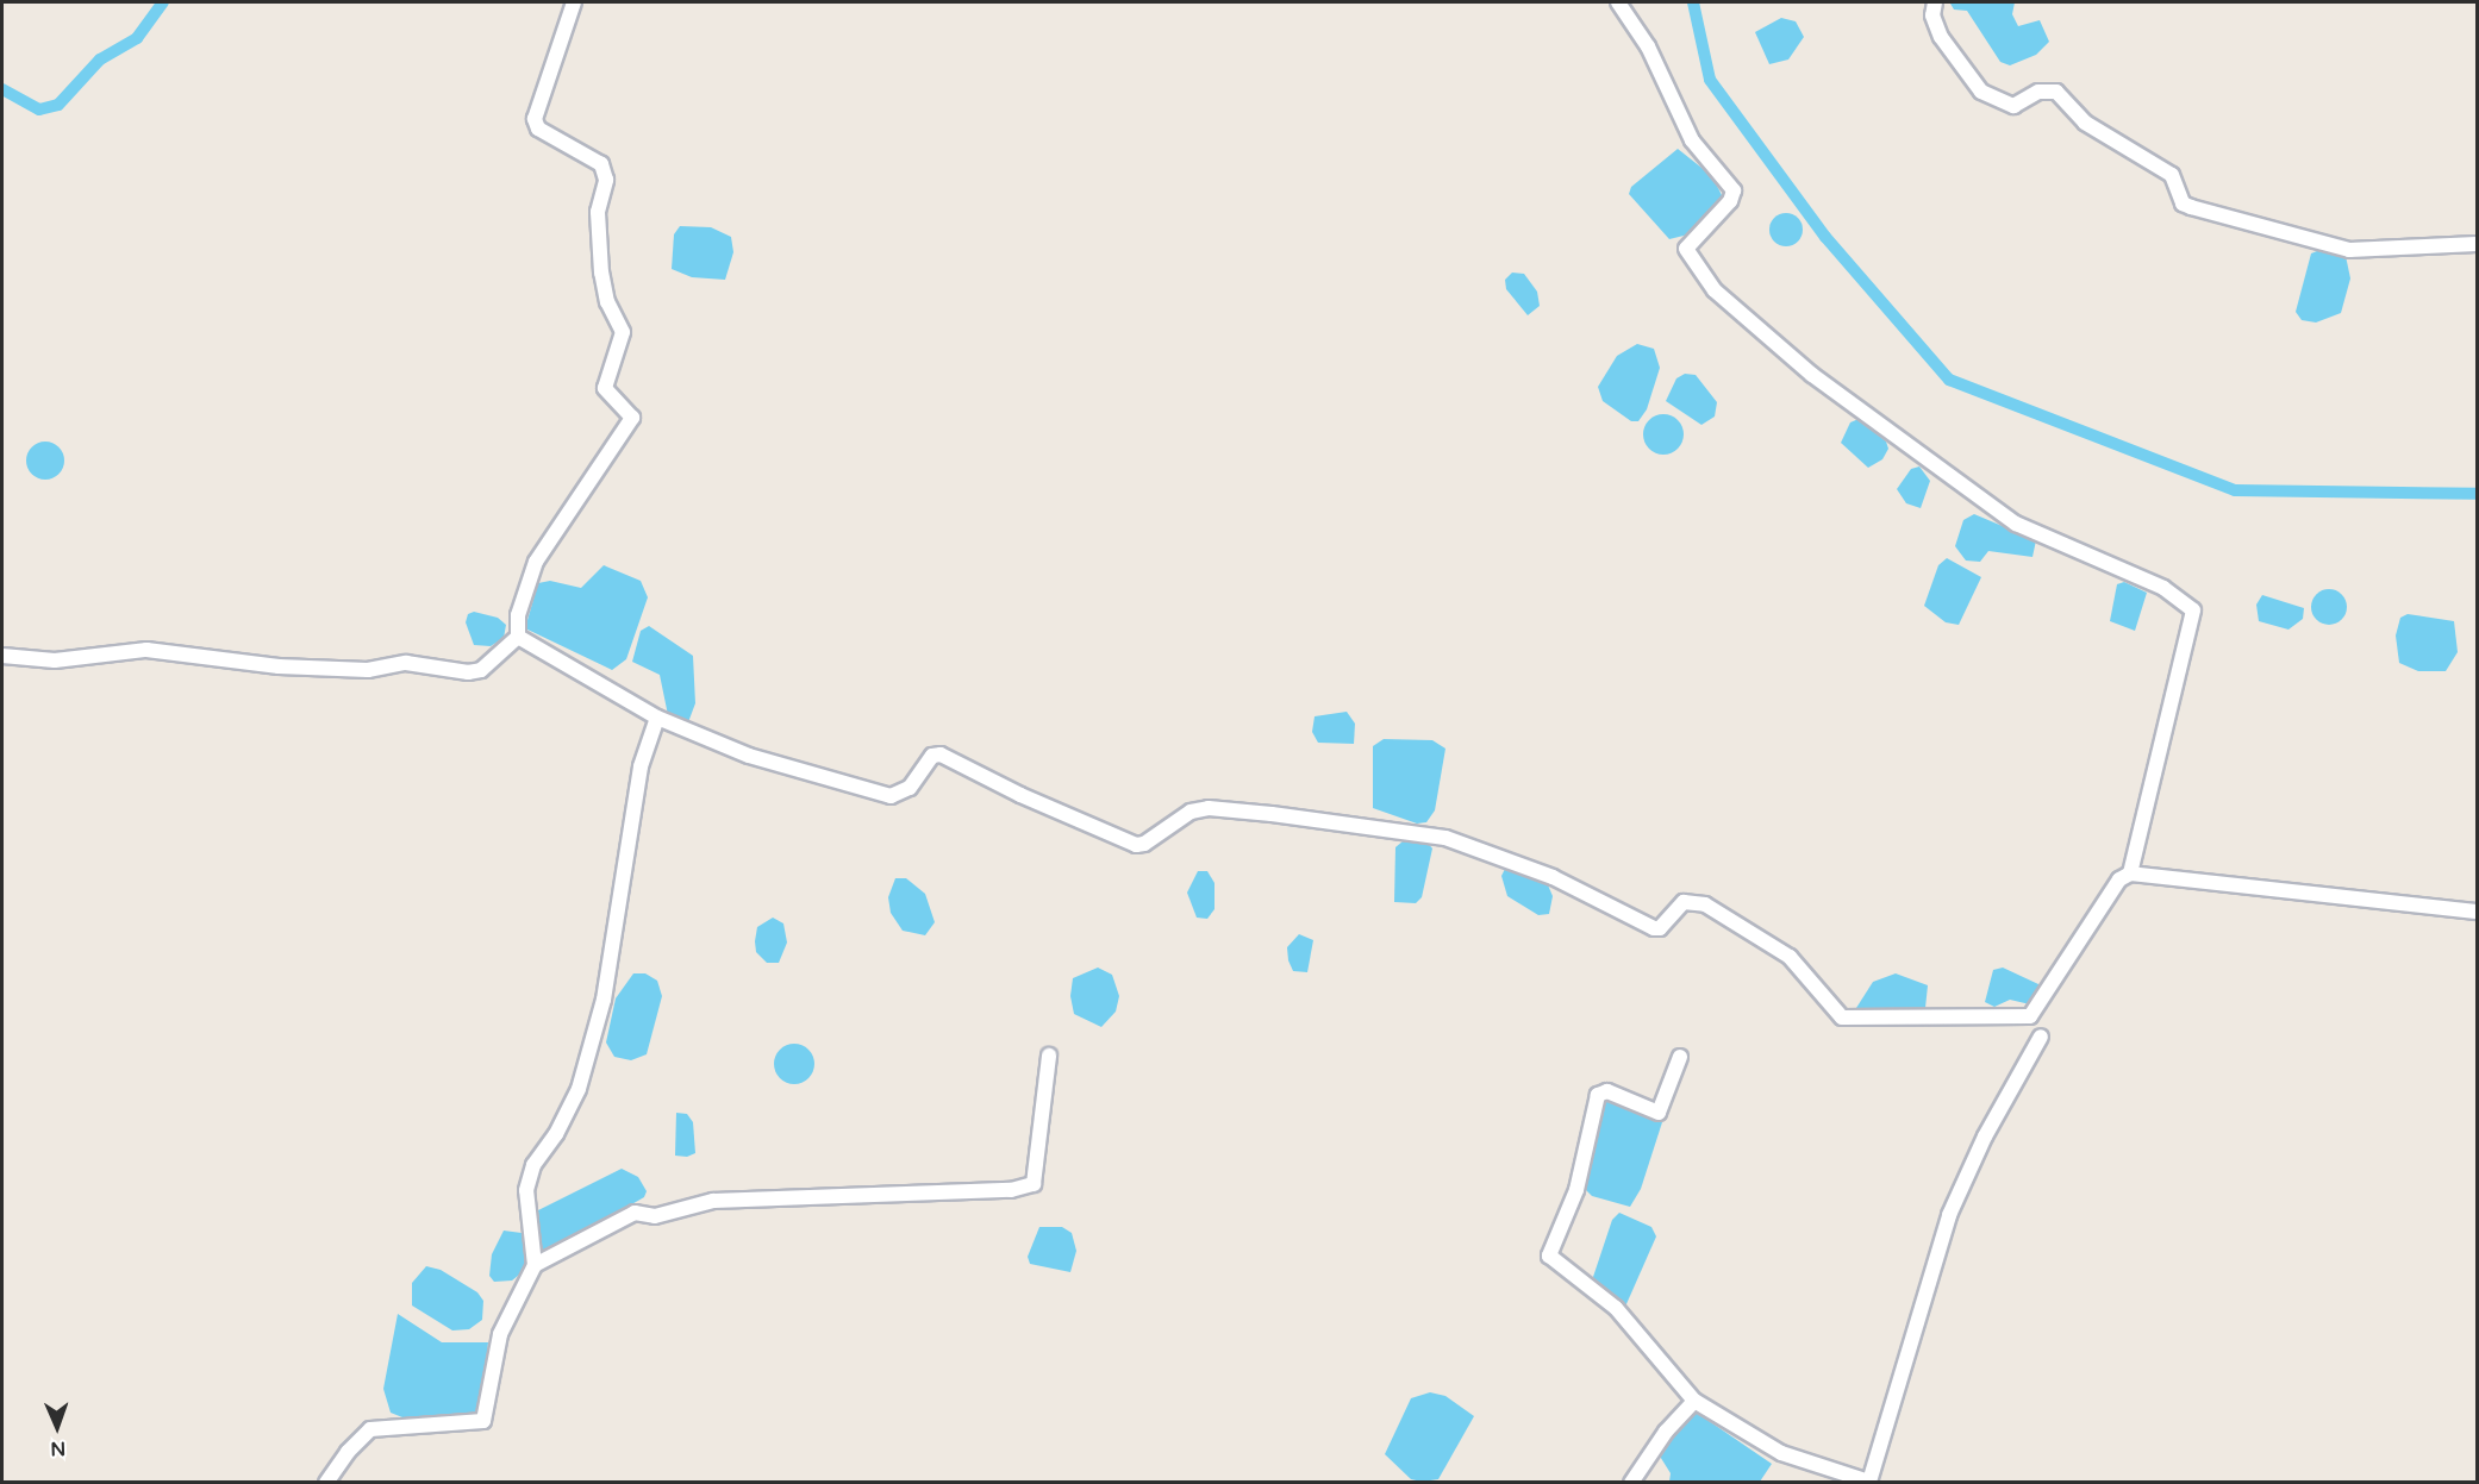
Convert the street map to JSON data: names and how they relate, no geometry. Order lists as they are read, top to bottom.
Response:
{
  "north": "bottom"
}
